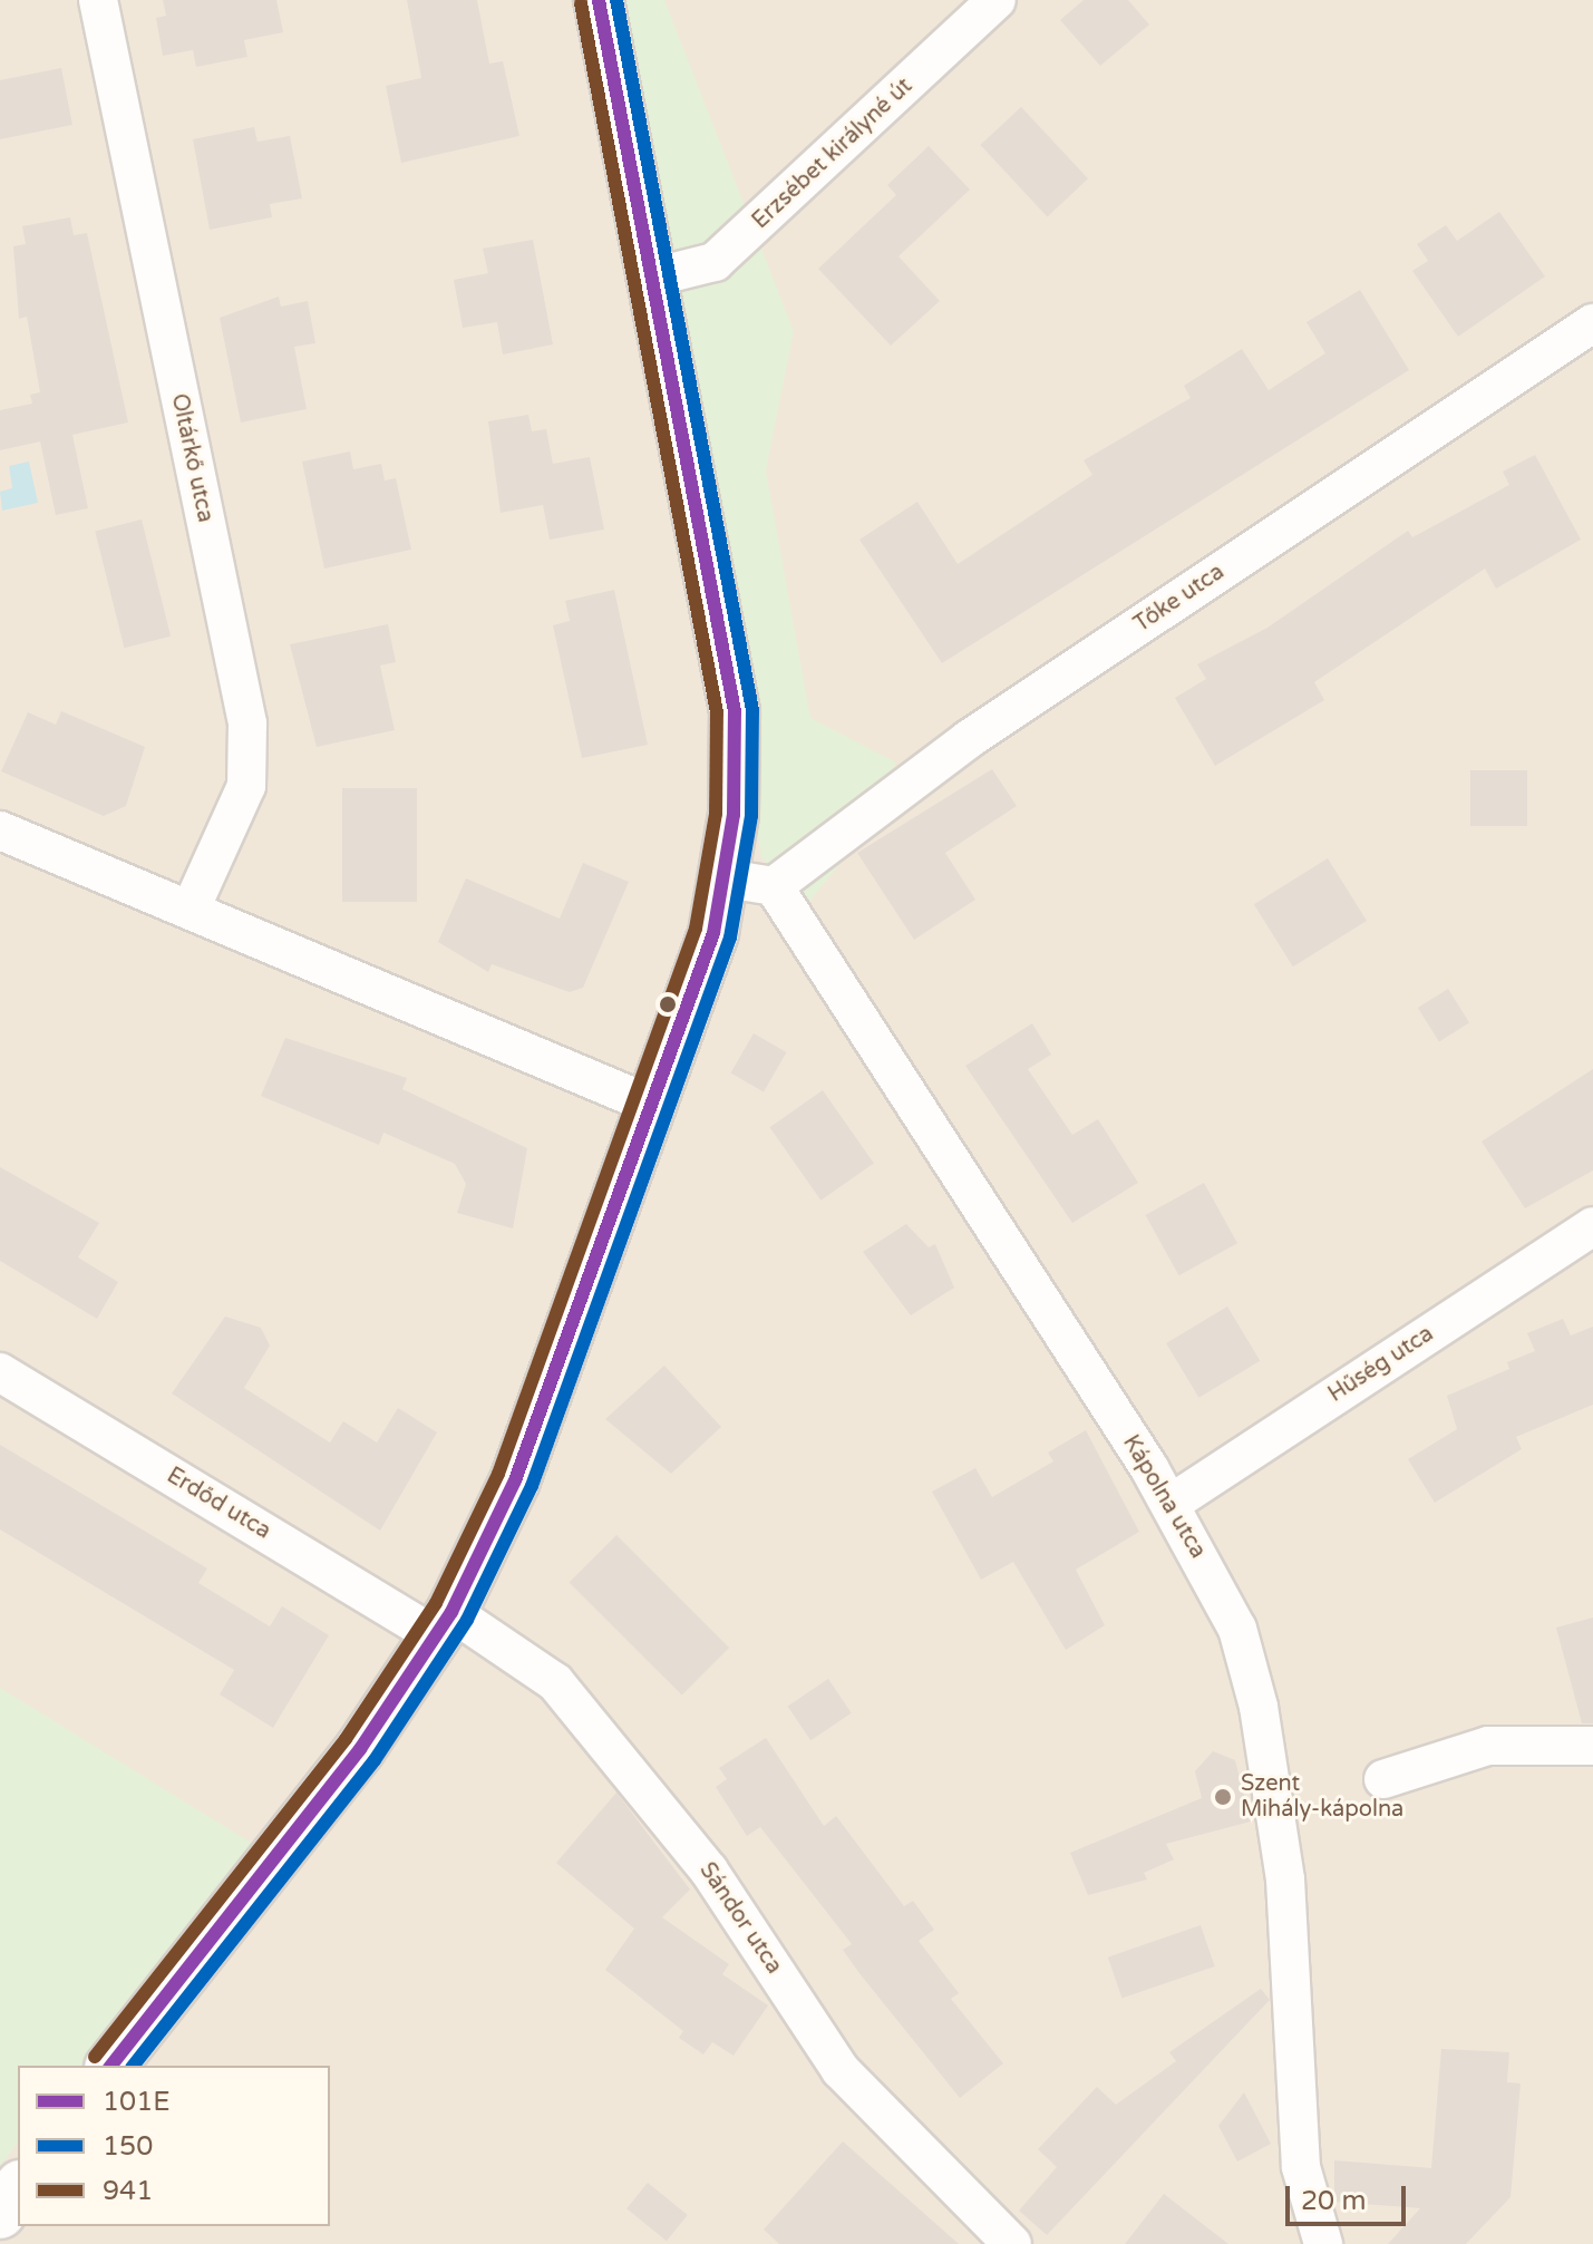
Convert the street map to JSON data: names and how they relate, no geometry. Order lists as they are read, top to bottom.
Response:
{
  "streets": {
    "street": [
      "Erzsébet királyné út",
      "Oltárkő utca",
      "Tőke utca",
      "Hűség utca",
      "Kápolna utca",
      "Erdőd utca",
      "Sándor utca"
    ]
  },
  "crossings": [
    ["Tőke utca", "Kápolna utca"],
    ["Hűség utca", "Kápolna utca"],
    ["Erdőd utca", "Sándor utca"]
  ],
  "places": ["Szent Mihály-kápolna"],
  "lines": ["transit line 101E", "transit line 150", "transit line 941"],
  "legend": ["101E", "150", "941"],
  "scale_bar": "20 m"
}
